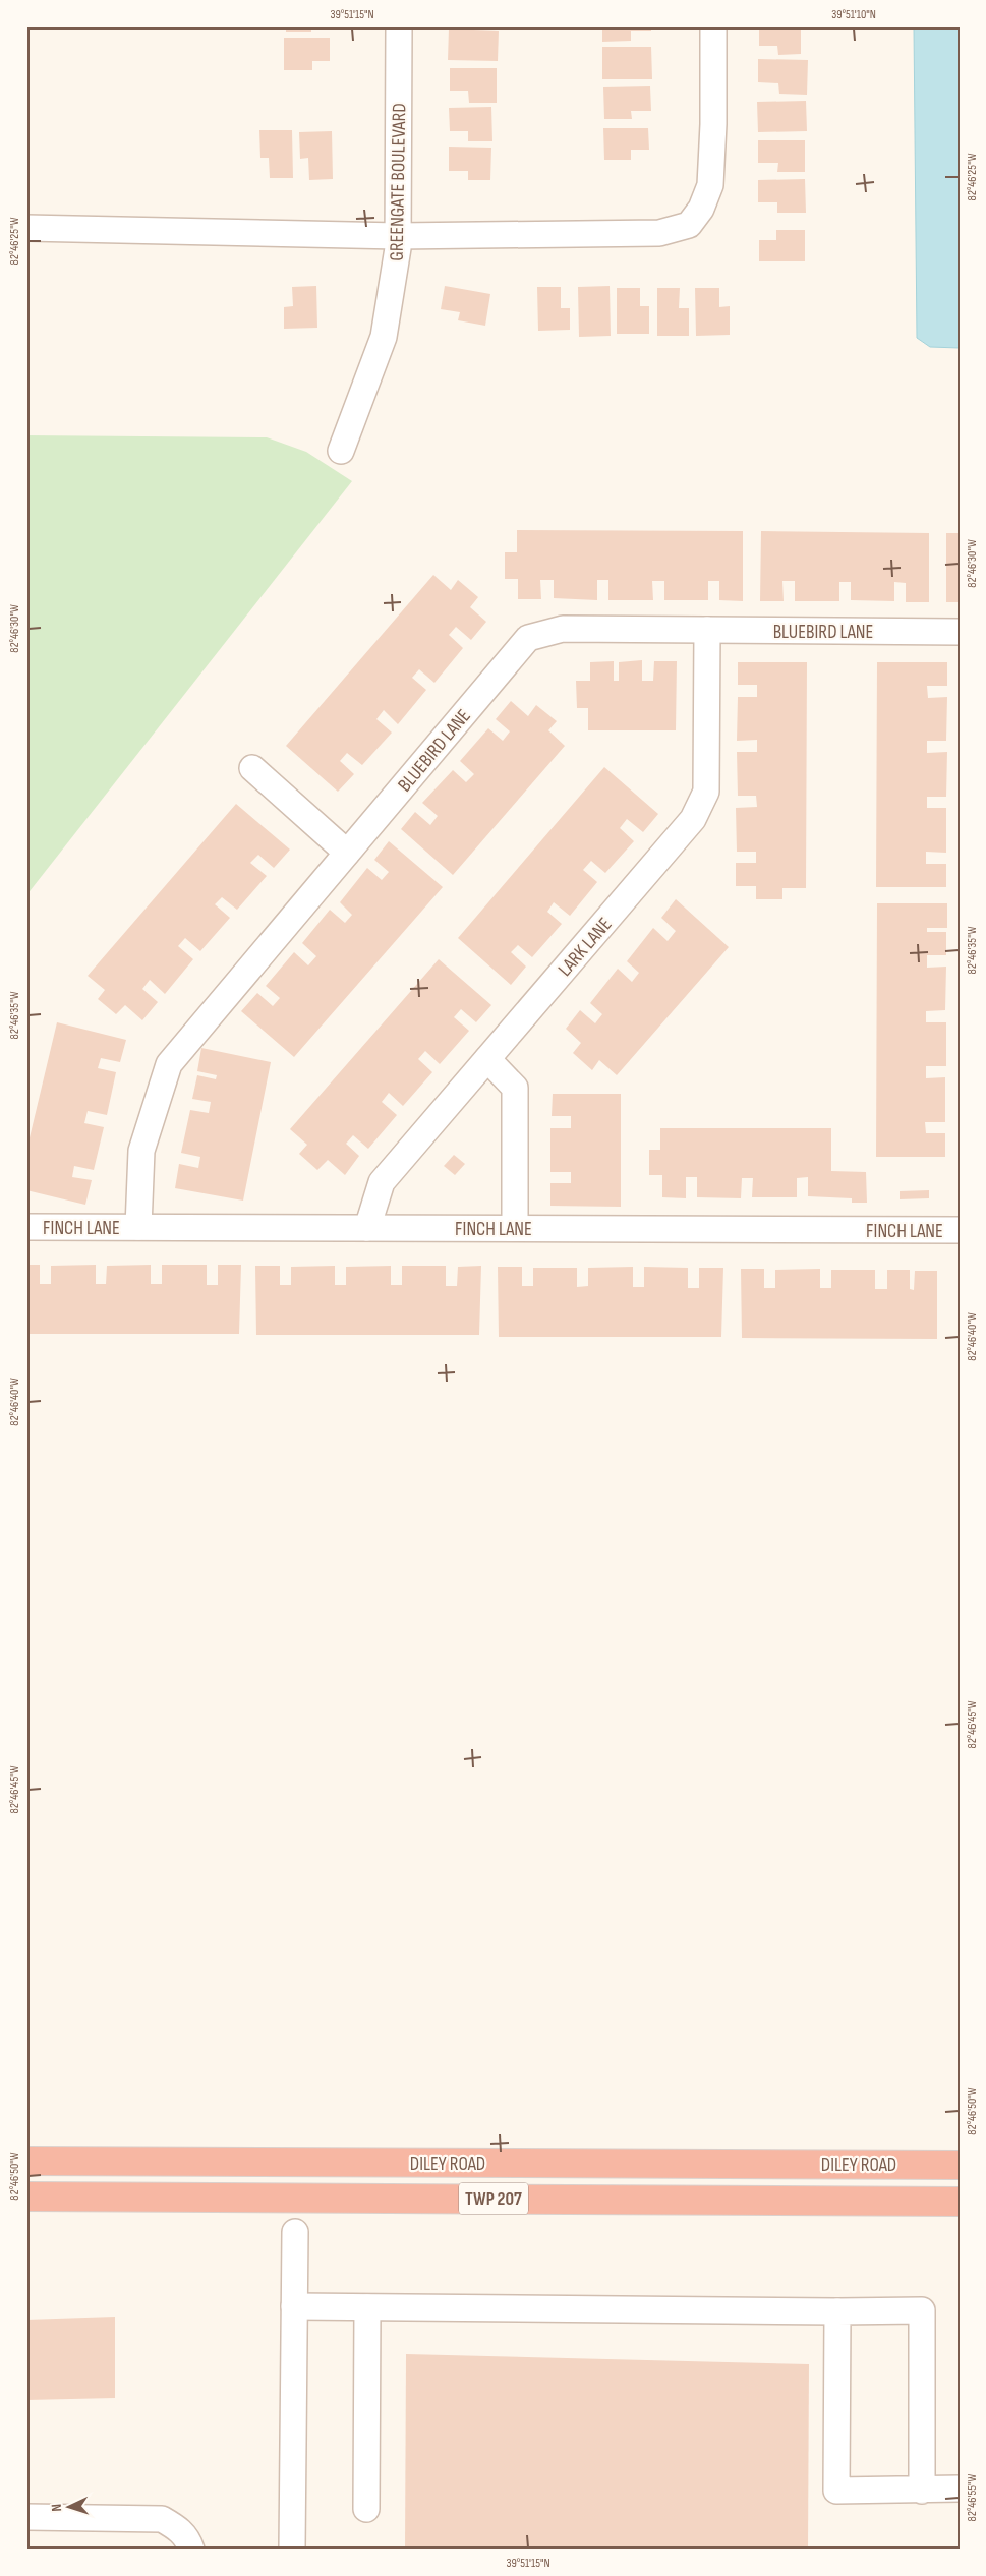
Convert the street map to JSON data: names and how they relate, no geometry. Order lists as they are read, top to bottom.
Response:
{
  "streets": {
    "highway": ["DILEY ROAD", "TWP 207"],
    "street": [
      "GREENGATE BOULEVARD",
      "BLUEBIRD LANE",
      "LARK LANE",
      "FINCH LANE"
    ]
  },
  "crossings": [
    ["BLUEBIRD LANE", "LARK LANE"],
    ["BLUEBIRD LANE", "FINCH LANE"],
    ["LARK LANE", "FINCH LANE"]
  ],
  "north": "left",
  "coordinates": [
    "39°51'15\"N",
    "39°51'10\"N",
    "82°46'25\"W",
    "82°46'30\"W",
    "82°46'35\"W",
    "82°46'40\"W",
    "82°46'45\"W",
    "82°46'50\"W",
    "82°46'55\"W"
  ]
}
